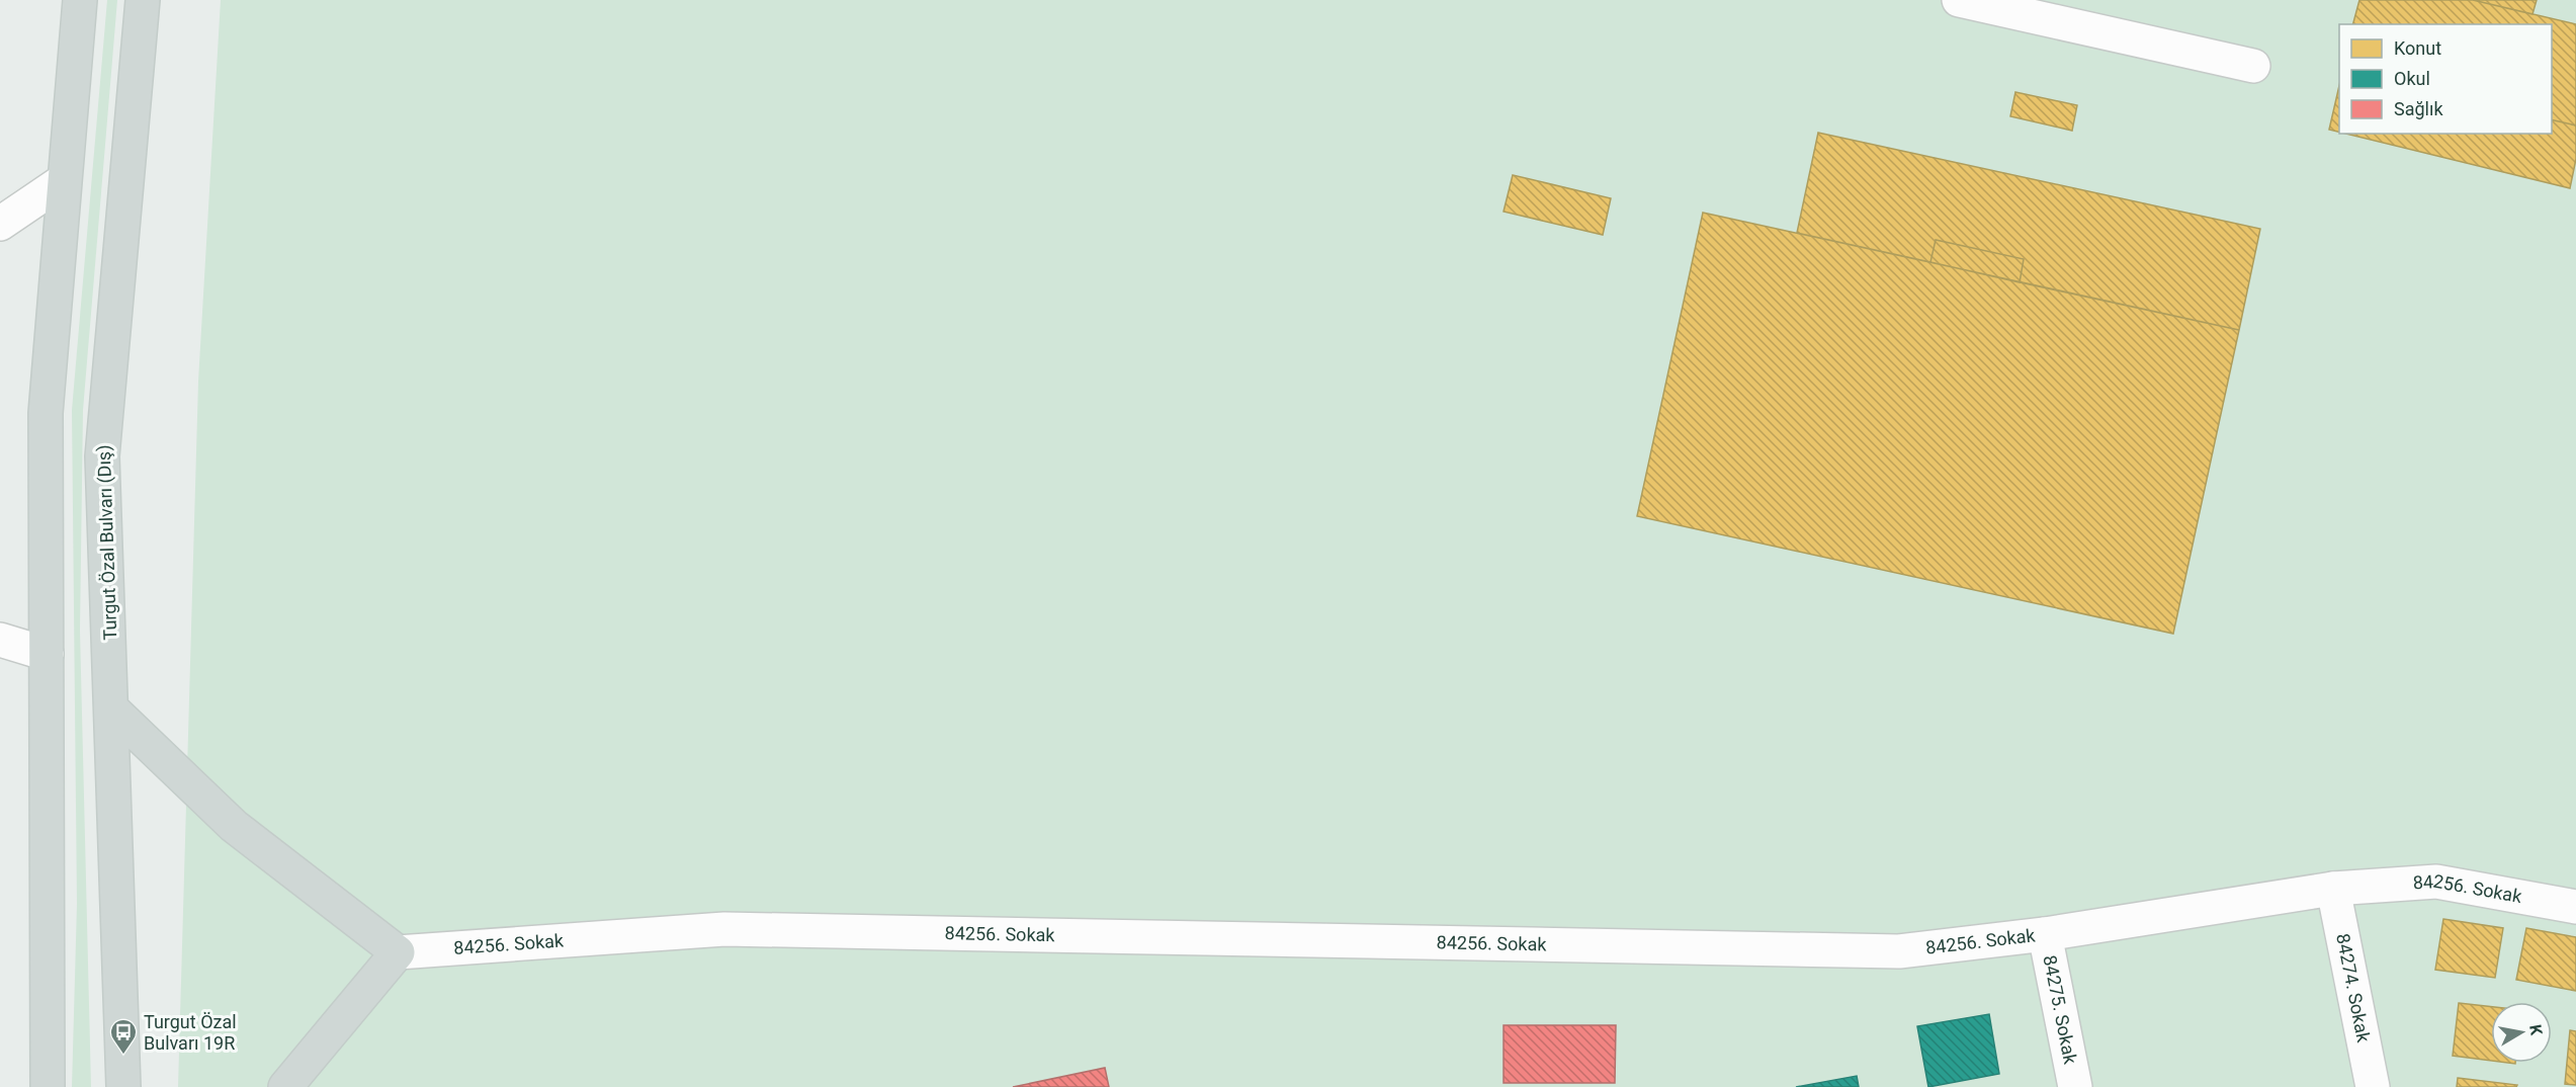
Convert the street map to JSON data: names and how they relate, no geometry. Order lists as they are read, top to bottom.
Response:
{
  "streets": {
    "main road": ["Turgut Özal Bulvarı (Dış)"],
    "street": ["84256. Sokak", "84274. Sokak", "84275. Sokak"]
  },
  "crossings": [
    ["84256. Sokak", "84274. Sokak"],
    ["84256. Sokak", "84275. Sokak"]
  ],
  "places": {
    "bus stop": ["Turgut Özal Bulvarı 19R"]
  },
  "legend": ["Konut", "Okul", "Sağlık"],
  "north": "right"
}
